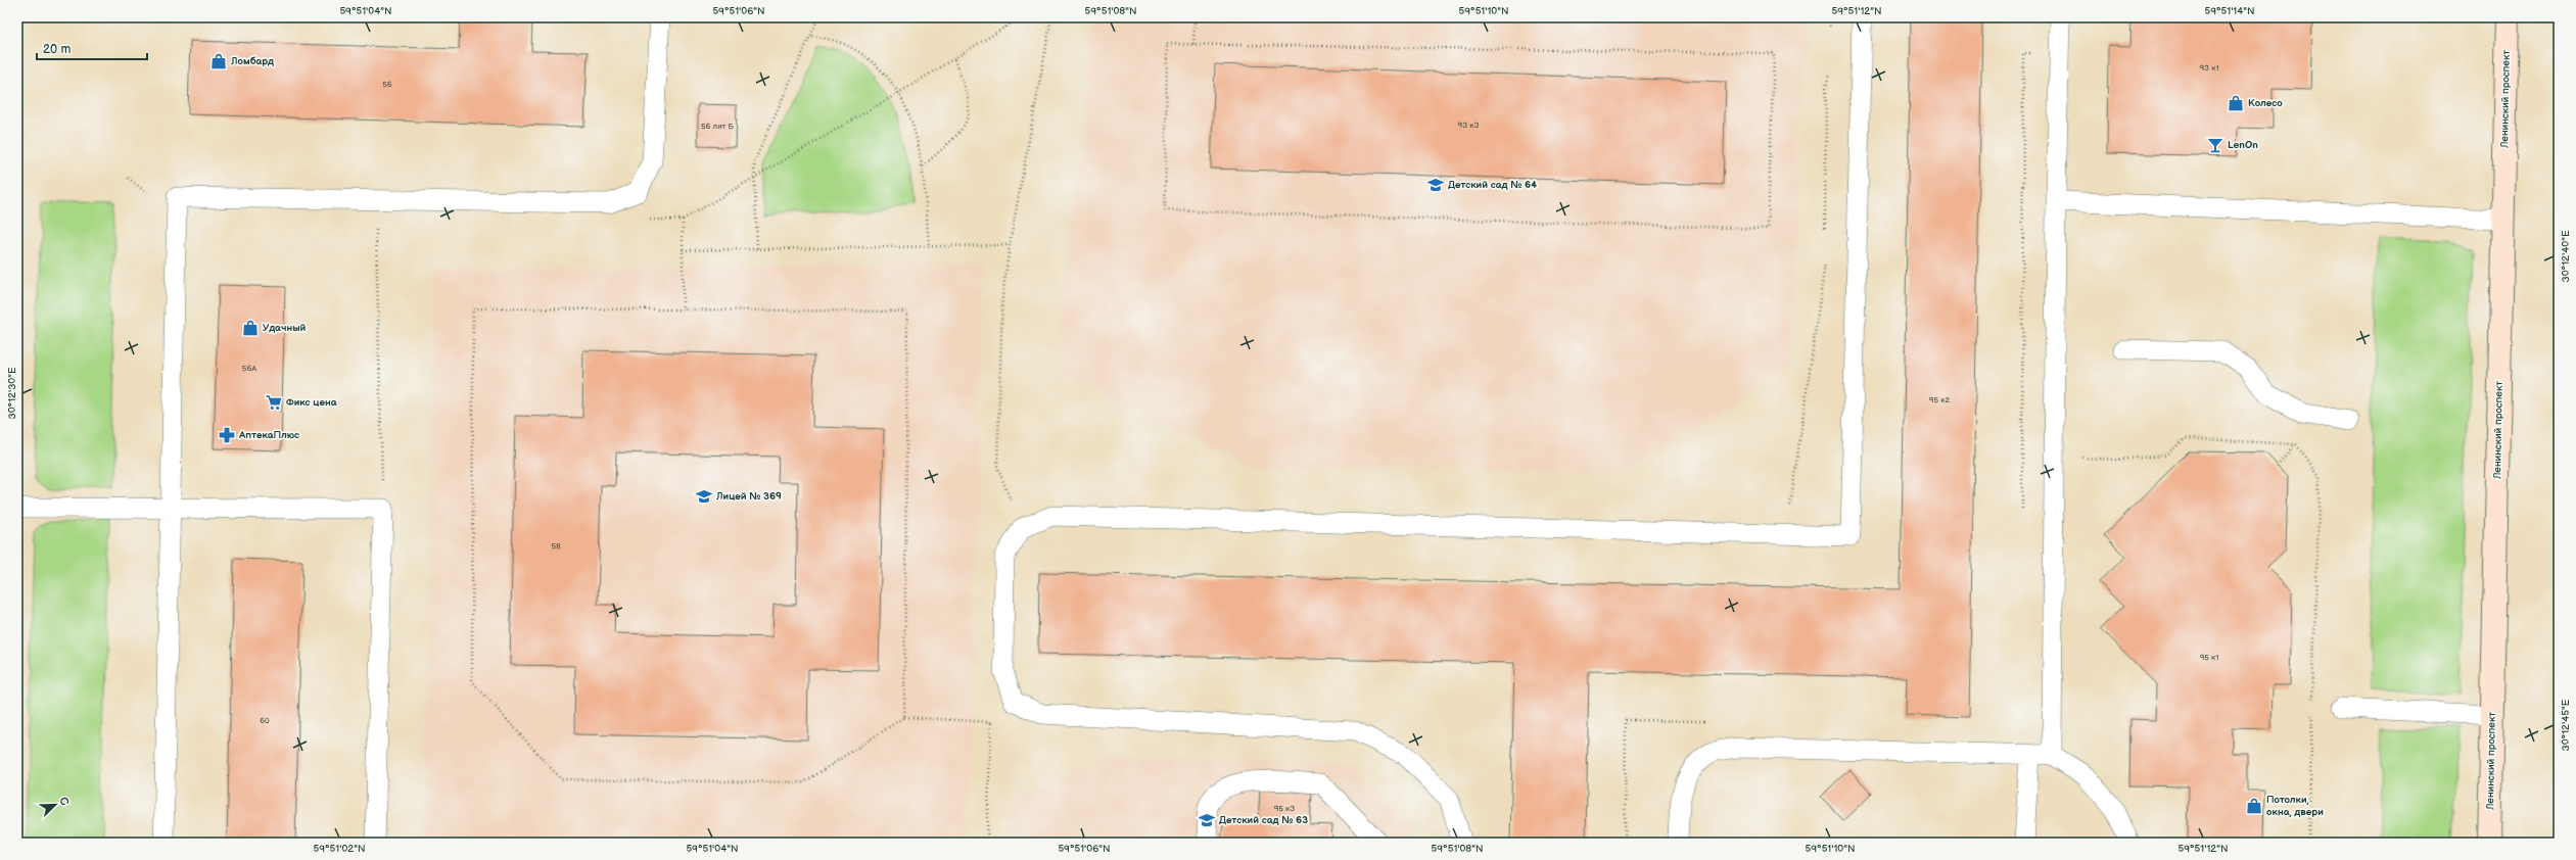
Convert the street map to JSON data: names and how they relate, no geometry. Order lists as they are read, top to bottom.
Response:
{
  "streets": {
    "main road": ["Ленинский проспект"]
  },
  "places": {
    "shop": [
      "Ломбард",
      "Колесо",
      "Удачный",
      "Потолки, окна, двери"
    ],
    "bar": ["LenOn"],
    "school or university": ["Детский сад № 64", "Лицей № 369", "Детский сад № 63"],
    "supermarket": ["Фикс цена"],
    "pharmacy": ["АптекаПлюс"]
  },
  "house_numbers": [
    "93 к1",
    "56",
    "93 к3",
    "56 лит Б",
    "56А",
    "95 к2",
    "58",
    "95 к1",
    "60",
    "95 к3"
  ],
  "scale_bar": "20 m",
  "north": "top right",
  "coordinates": [
    "59°51'04\"N",
    "59°51'06\"N",
    "59°51'08\"N",
    "59°51'10\"N",
    "59°51'12\"N",
    "59°51'14\"N",
    "30°12'40\"E",
    "30°12'30\"E",
    "30°12'45\"E",
    "59°51'02\"N"
  ]
}
